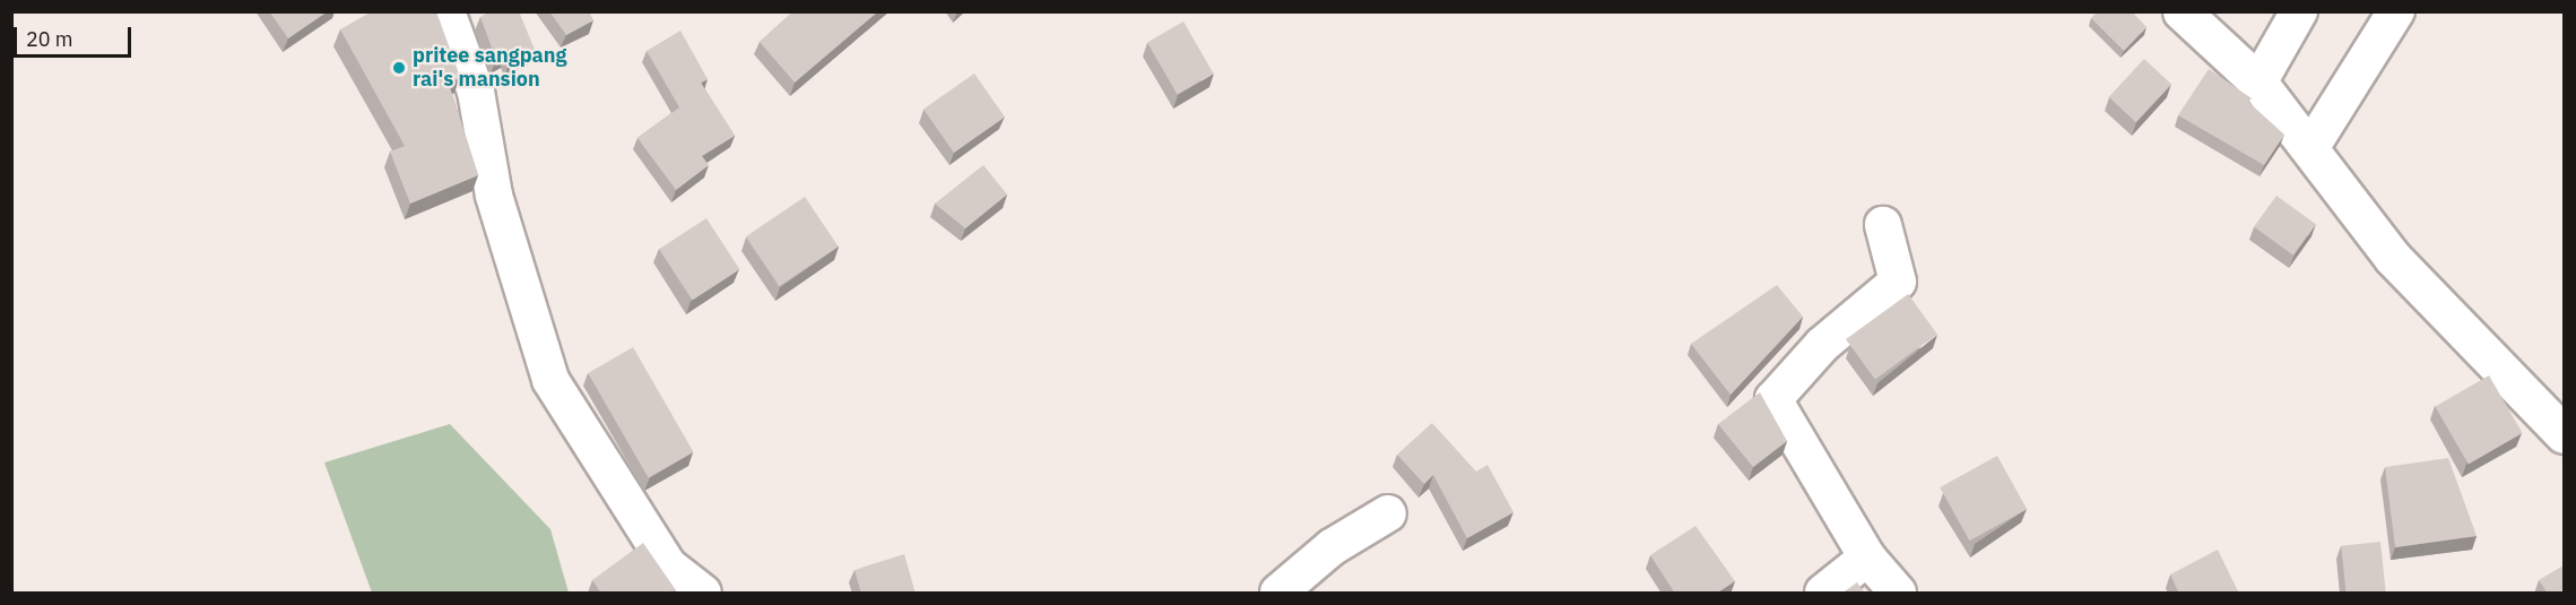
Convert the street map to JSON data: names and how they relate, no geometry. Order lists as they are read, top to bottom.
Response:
{
  "places": ["pritee sangpang rai's mansion"],
  "scale_bar": "20 m"
}
